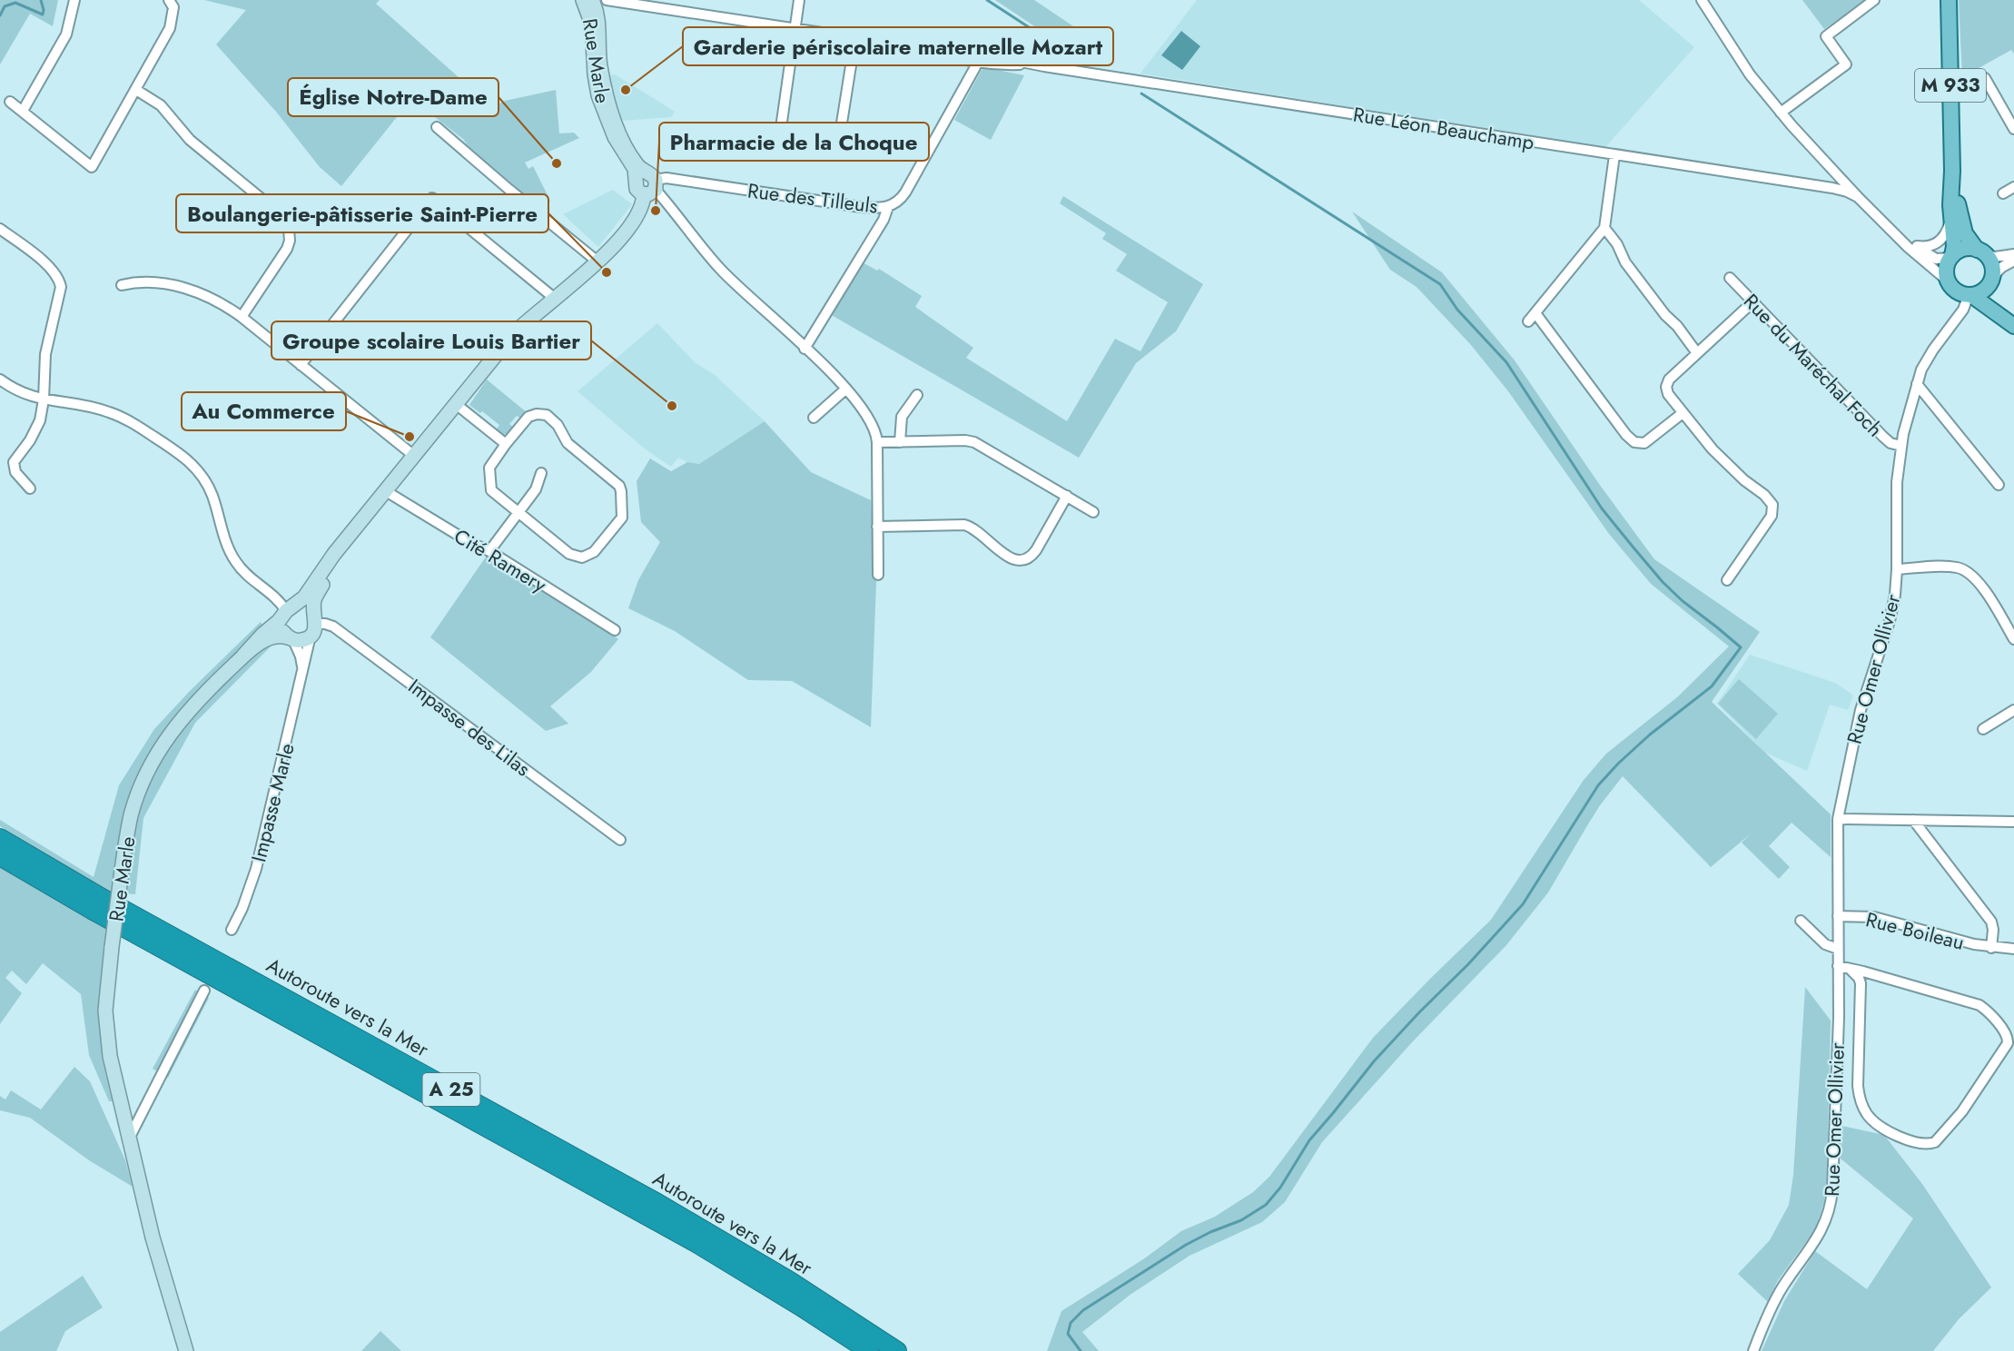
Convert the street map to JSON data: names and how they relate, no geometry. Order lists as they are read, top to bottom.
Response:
{
  "streets": {
    "highway": ["Autoroute vers la Mer", "A 25"],
    "main road": ["Rue Marle", "M 933"],
    "street": [
      "Rue Léon Beauchamp",
      "Rue des Tilleuls",
      "Rue du Maréchal Foch",
      "Cité Ramery",
      "Rue Omer Ollivier",
      "Impasse des Lilas",
      "Impasse Marle",
      "Rue Boileau"
    ]
  },
  "crossings": [
    ["Rue Marle", "Rue des Tilleuls"],
    ["Rue Marle", "Cité Ramery"],
    ["Rue Marle", "Impasse des Lilas"],
    ["Rue Marle", "Impasse Marle"],
    ["M 933", "Rue Omer Ollivier"],
    ["Rue Léon Beauchamp", "Rue des Tilleuls"],
    ["Rue du Maréchal Foch", "Rue Omer Ollivier"],
    ["Rue Omer Ollivier", "Rue Boileau"],
    ["Impasse des Lilas", "Impasse Marle"]
  ],
  "places": [
    "Garderie périscolaire maternelle Mozart",
    "Église Notre-Dame",
    "Pharmacie de la Choque",
    "Boulangerie-pâtisserie Saint-Pierre",
    "Groupe scolaire Louis Bartier",
    "Au Commerce"
  ]
}
